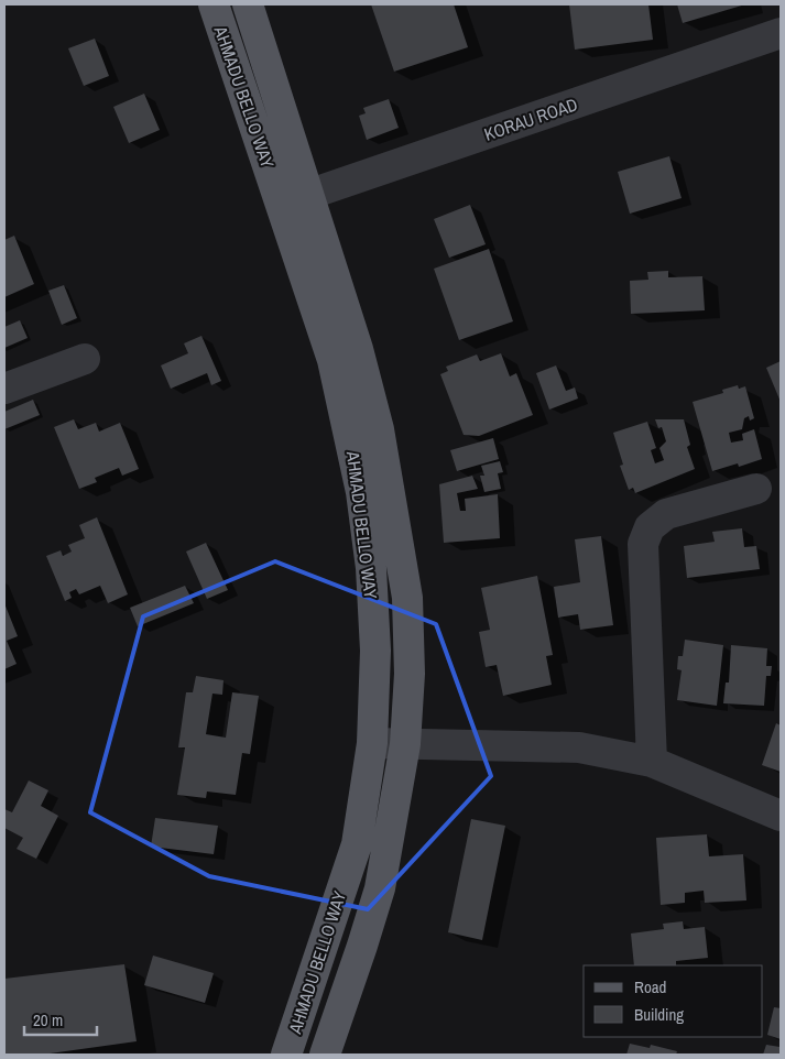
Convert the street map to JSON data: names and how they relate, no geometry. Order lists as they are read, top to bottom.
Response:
{
  "streets": {
    "main road": ["AHMADU BELLO WAY"],
    "street": ["KORAU ROAD"]
  },
  "crossings": [
    ["AHMADU BELLO WAY", "KORAU ROAD"]
  ],
  "legend": ["Road", "Building"],
  "scale_bar": "20 m"
}
